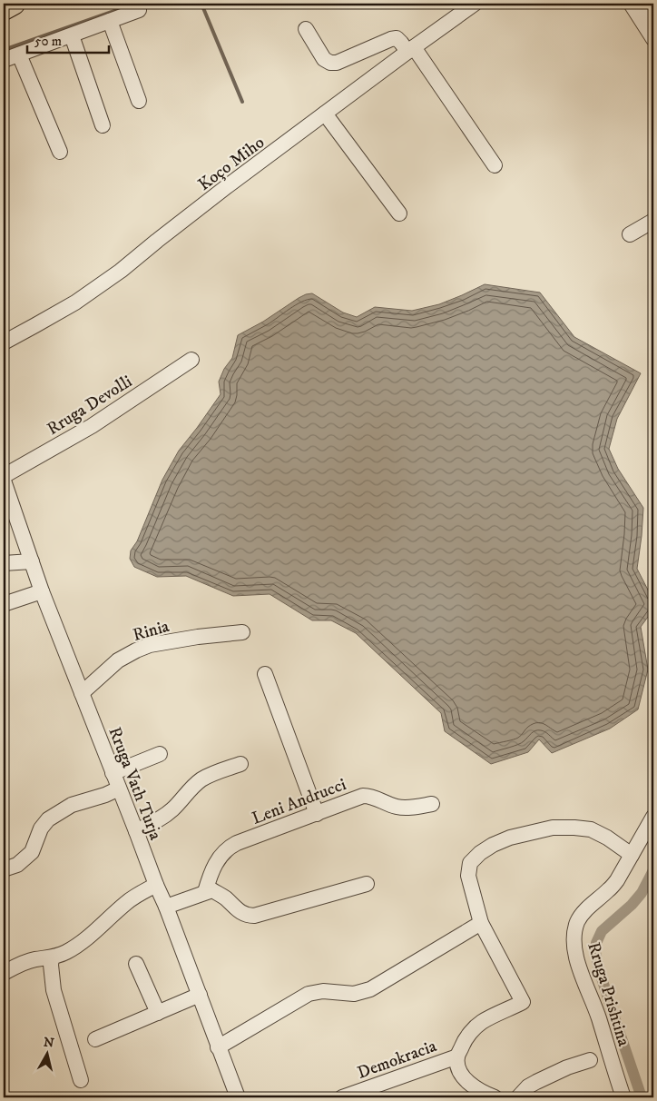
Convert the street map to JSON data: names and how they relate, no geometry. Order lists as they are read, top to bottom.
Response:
{
  "streets": {
    "street": [
      "Koço Miho",
      "Rruga Devolli",
      "Rinia",
      "Rruga Vath Turja",
      "Leni Andrucci",
      "Rruga Prishtina",
      "Demokracia"
    ]
  },
  "crossings": [
    ["Rinia", "Rruga Vath Turja"]
  ],
  "scale_bar": "50 m",
  "north": "top"
}
